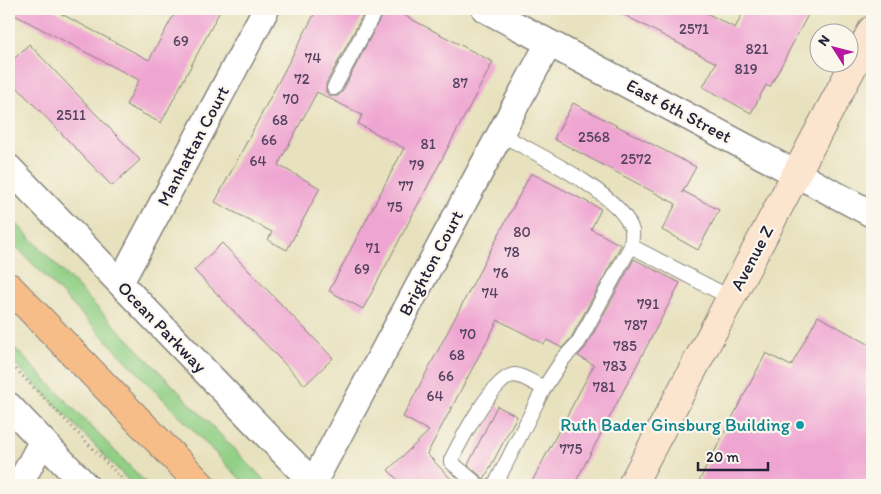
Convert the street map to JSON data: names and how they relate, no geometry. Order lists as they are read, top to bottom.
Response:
{
  "streets": {
    "street": [
      "East 6th Street",
      "Manhattan Court",
      "Avenue Z",
      "Brighton Court",
      "Ocean Parkway"
    ]
  },
  "crossings": [
    ["East 6th Street", "Avenue Z"],
    ["East 6th Street", "Brighton Court"],
    ["Manhattan Court", "Ocean Parkway"],
    ["Brighton Court", "Ocean Parkway"]
  ],
  "places": ["Ruth Bader Ginsburg Building"],
  "house_numbers": [
    "2571",
    "69",
    "821",
    "74",
    "819",
    "72",
    "87",
    "70",
    "2511",
    "68",
    "2568",
    "66",
    "81",
    "2572",
    "64",
    "79",
    "77",
    "75",
    "80",
    "71",
    "78",
    "69",
    "76",
    "74",
    "791",
    "787",
    "70",
    "785",
    "68",
    "783",
    "66",
    "781",
    "64",
    "775"
  ],
  "scale_bar": "20 m",
  "north": "top left"
}
